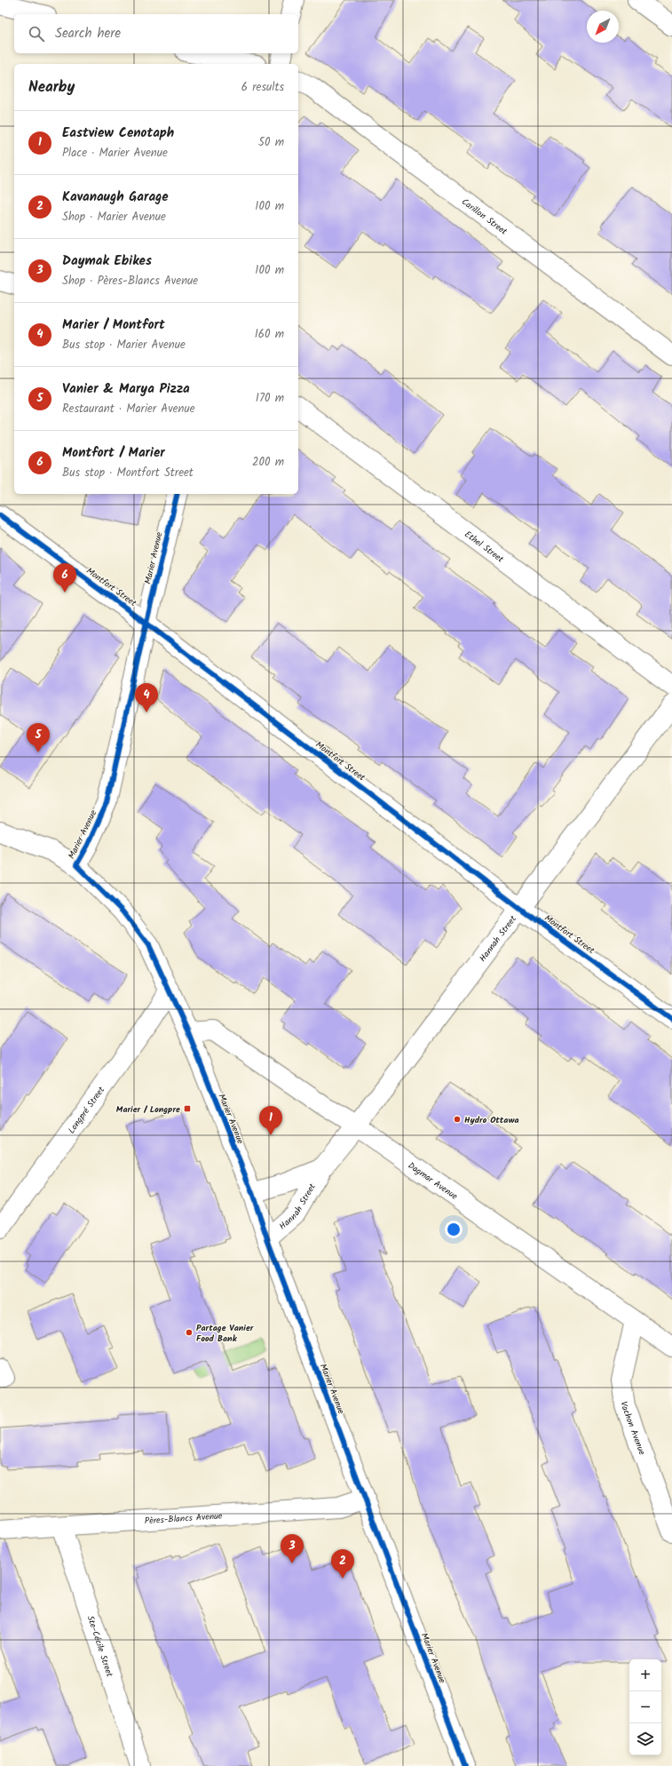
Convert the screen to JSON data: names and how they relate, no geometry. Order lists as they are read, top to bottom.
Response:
{
  "streets": {
    "street": [
      "Carillon Street",
      "Ethel Street",
      "Marier Avenue",
      "Montfort Street",
      "Hannah Street",
      "Longpré Street",
      "Dagmar Avenue",
      "Vachon Avenue",
      "Pères-Blancs Avenue",
      "Ste-Cécile Street"
    ]
  },
  "crossings": [
    ["Marier Avenue", "Montfort Street"],
    ["Marier Avenue", "Hannah Street"],
    ["Marier Avenue", "Longpré Street"],
    ["Marier Avenue", "Dagmar Avenue"],
    ["Marier Avenue", "Pères-Blancs Avenue"],
    ["Montfort Street", "Hannah Street"],
    ["Hannah Street", "Dagmar Avenue"],
    ["Dagmar Avenue", "Vachon Avenue"],
    ["Pères-Blancs Avenue", "Ste-Cécile Street"]
  ],
  "places": {
    "transit": ["Marier / Longpre"],
    "other": ["Hydro Ottawa", "Partage Vanier Food Bank"]
  },
  "north": "bottom left",
  "page": {
    "search": "Search here",
    "heading": ["Nearby", "6 results"],
    "list": [
      {
        "mark": "1",
        "name": "Eastview Cenotaph",
        "note": "Place · Marier Avenue",
        "value": "50 m"
      },
      {
        "mark": "2",
        "name": "Kavanaugh Garage",
        "note": "Shop · Marier Avenue",
        "value": "100 m"
      },
      {
        "mark": "3",
        "name": "Daymak Ebikes",
        "note": "Shop · Pères-Blancs Avenue",
        "value": "100 m"
      },
      {
        "mark": "4",
        "name": "Marier / Montfort",
        "note": "Bus stop · Marier Avenue",
        "value": "160 m"
      },
      {
        "mark": "5",
        "name": "Vanier & Marya Pizza",
        "note": "Restaurant · Marier Avenue",
        "value": "170 m"
      },
      {
        "mark": "6",
        "name": "Montfort / Marier",
        "note": "Bus stop · Montfort Street",
        "value": "200 m"
      }
    ],
    "pins": [
      "6",
      "4",
      "5",
      "1",
      "3",
      "2"
    ],
    "map_buttons": ["+", "−"]
  }
}
